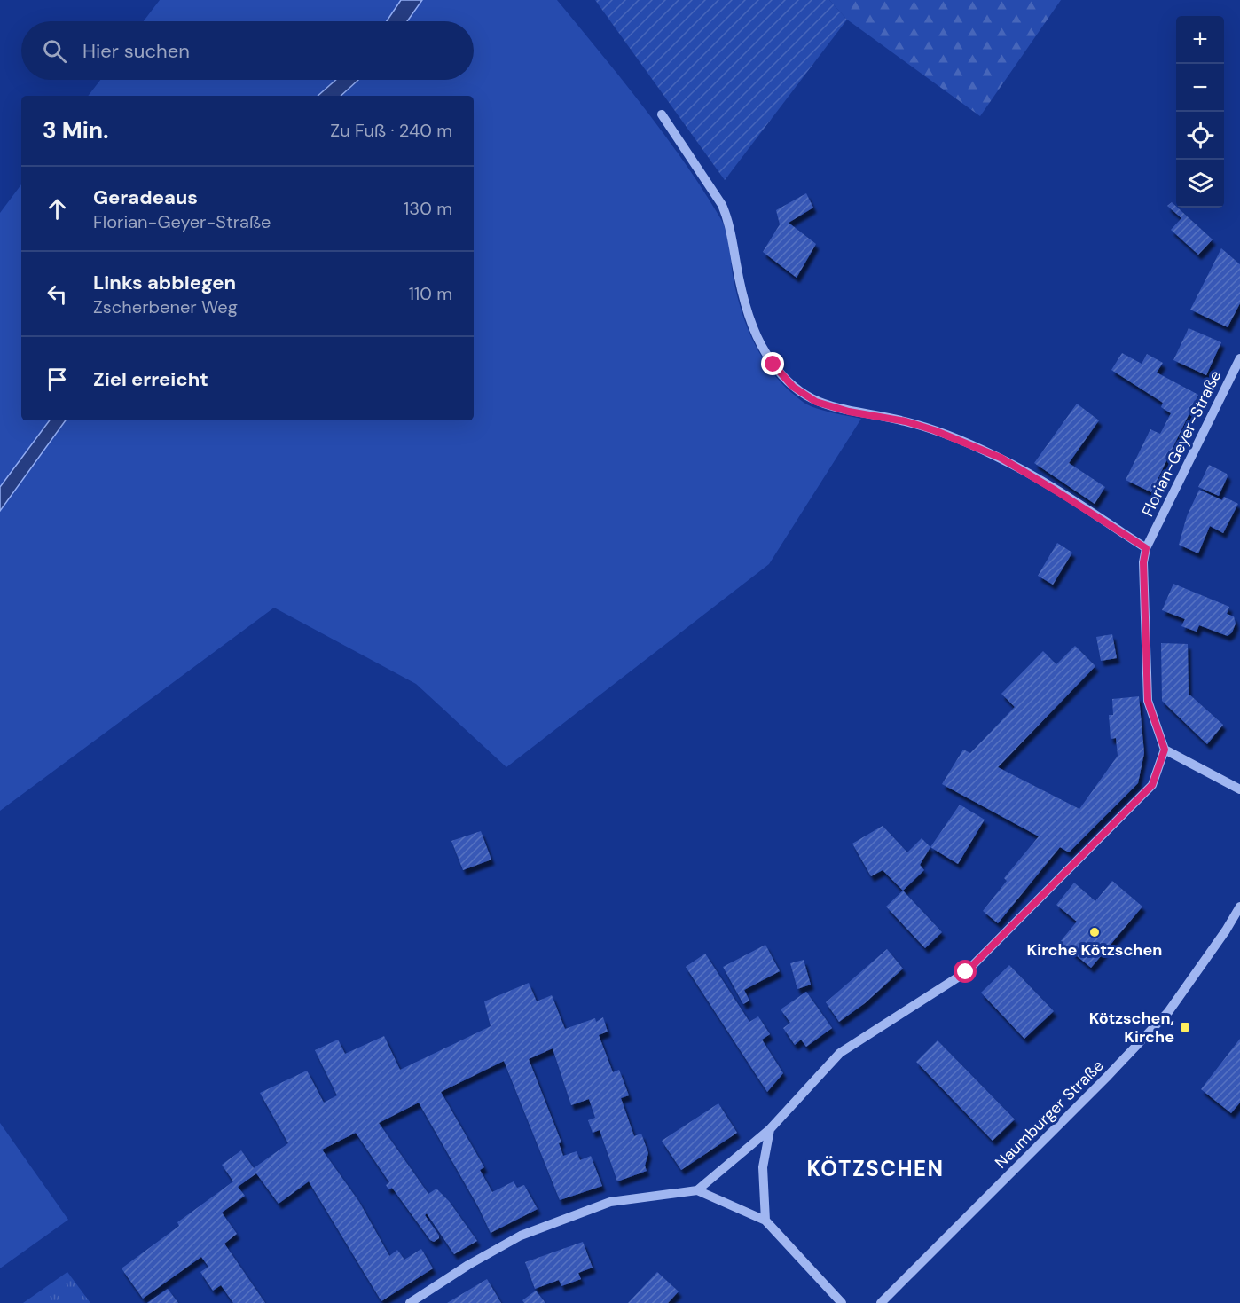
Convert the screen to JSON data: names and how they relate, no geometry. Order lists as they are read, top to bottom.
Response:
{
  "streets": {
    "street": ["Florian-Geyer-Straße", "Naumburger Straße"]
  },
  "districts": ["KÖTZSCHEN"],
  "places": {
    "other": ["Kirche Kötzschen"],
    "transit": ["Kötzschen, Kirche"]
  },
  "page": {
    "map_buttons": ["+", "−"],
    "search": "Hier suchen",
    "heading": ["3 Min.", "Zu Fuß · 240 m"],
    "list": [
      ["Geradeaus", "Florian-Geyer-Straße", "130 m"],
      ["Links abbiegen", "Zscherbener Weg", "110 m"],
      "Ziel erreicht"
    ]
  }
}
